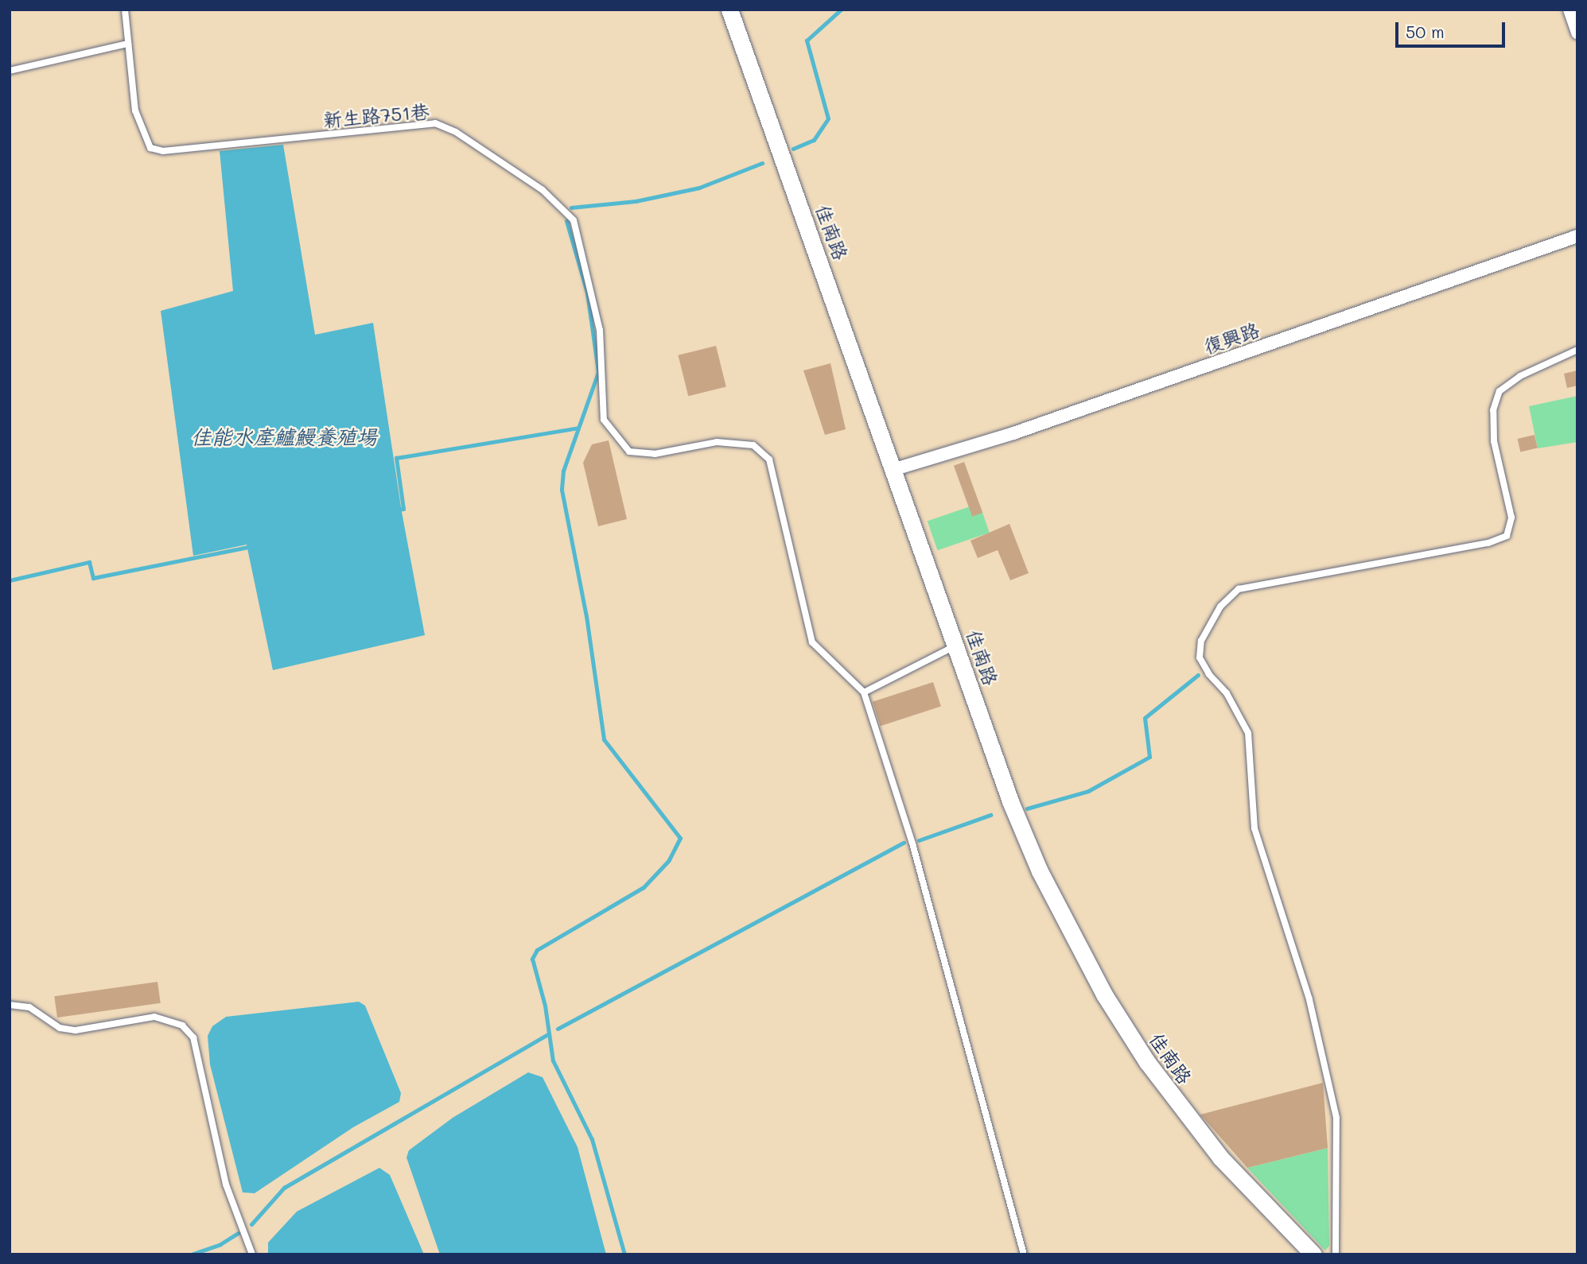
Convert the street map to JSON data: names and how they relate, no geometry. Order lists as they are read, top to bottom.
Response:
{
  "streets": {
    "street": ["佳南路", "復興路"],
    "lane": ["新生路751巷"]
  },
  "crossings": [
    ["佳南路", "復興路"]
  ],
  "water": ["佳能水産鱸鰻養殖場"],
  "scale_bar": "50 m"
}
